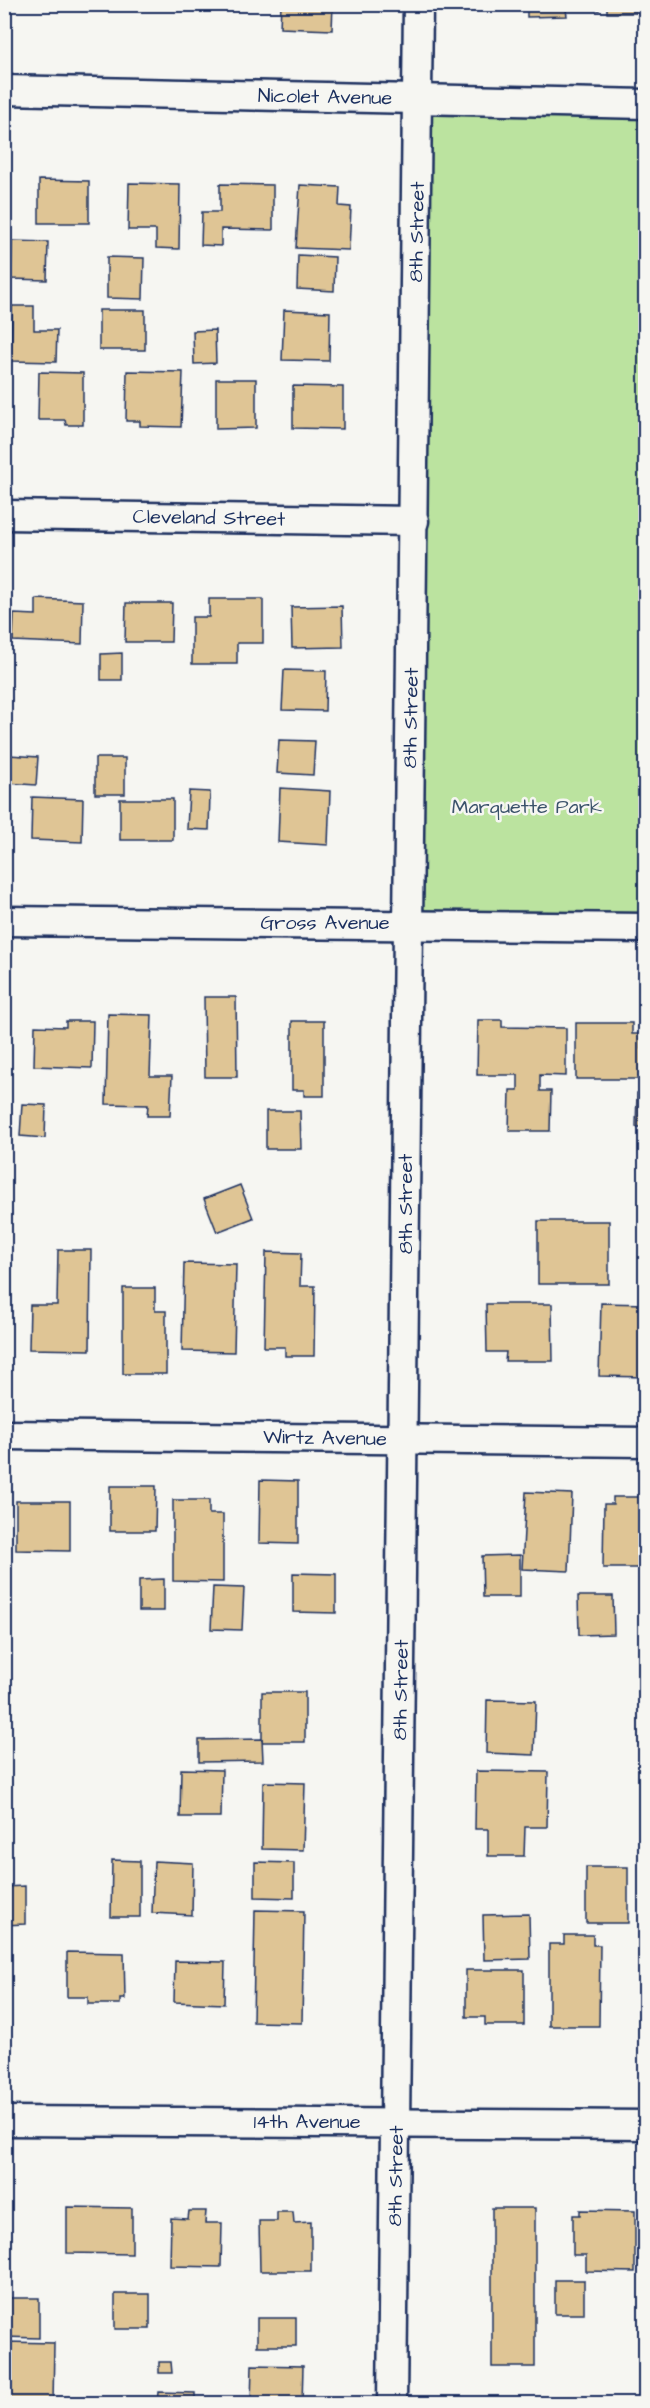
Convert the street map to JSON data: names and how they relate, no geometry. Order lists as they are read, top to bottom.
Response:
{
  "streets": {
    "street": [
      "Nicolet Avenue",
      "8th Street",
      "Cleveland Street",
      "Gross Avenue",
      "Wirtz Avenue",
      "14th Avenue"
    ]
  },
  "crossings": [
    ["Nicolet Avenue", "8th Street"],
    ["8th Street", "Cleveland Street"],
    ["8th Street", "Gross Avenue"],
    ["8th Street", "Wirtz Avenue"],
    ["8th Street", "14th Avenue"]
  ],
  "parks": ["Marquette Park"]
}
